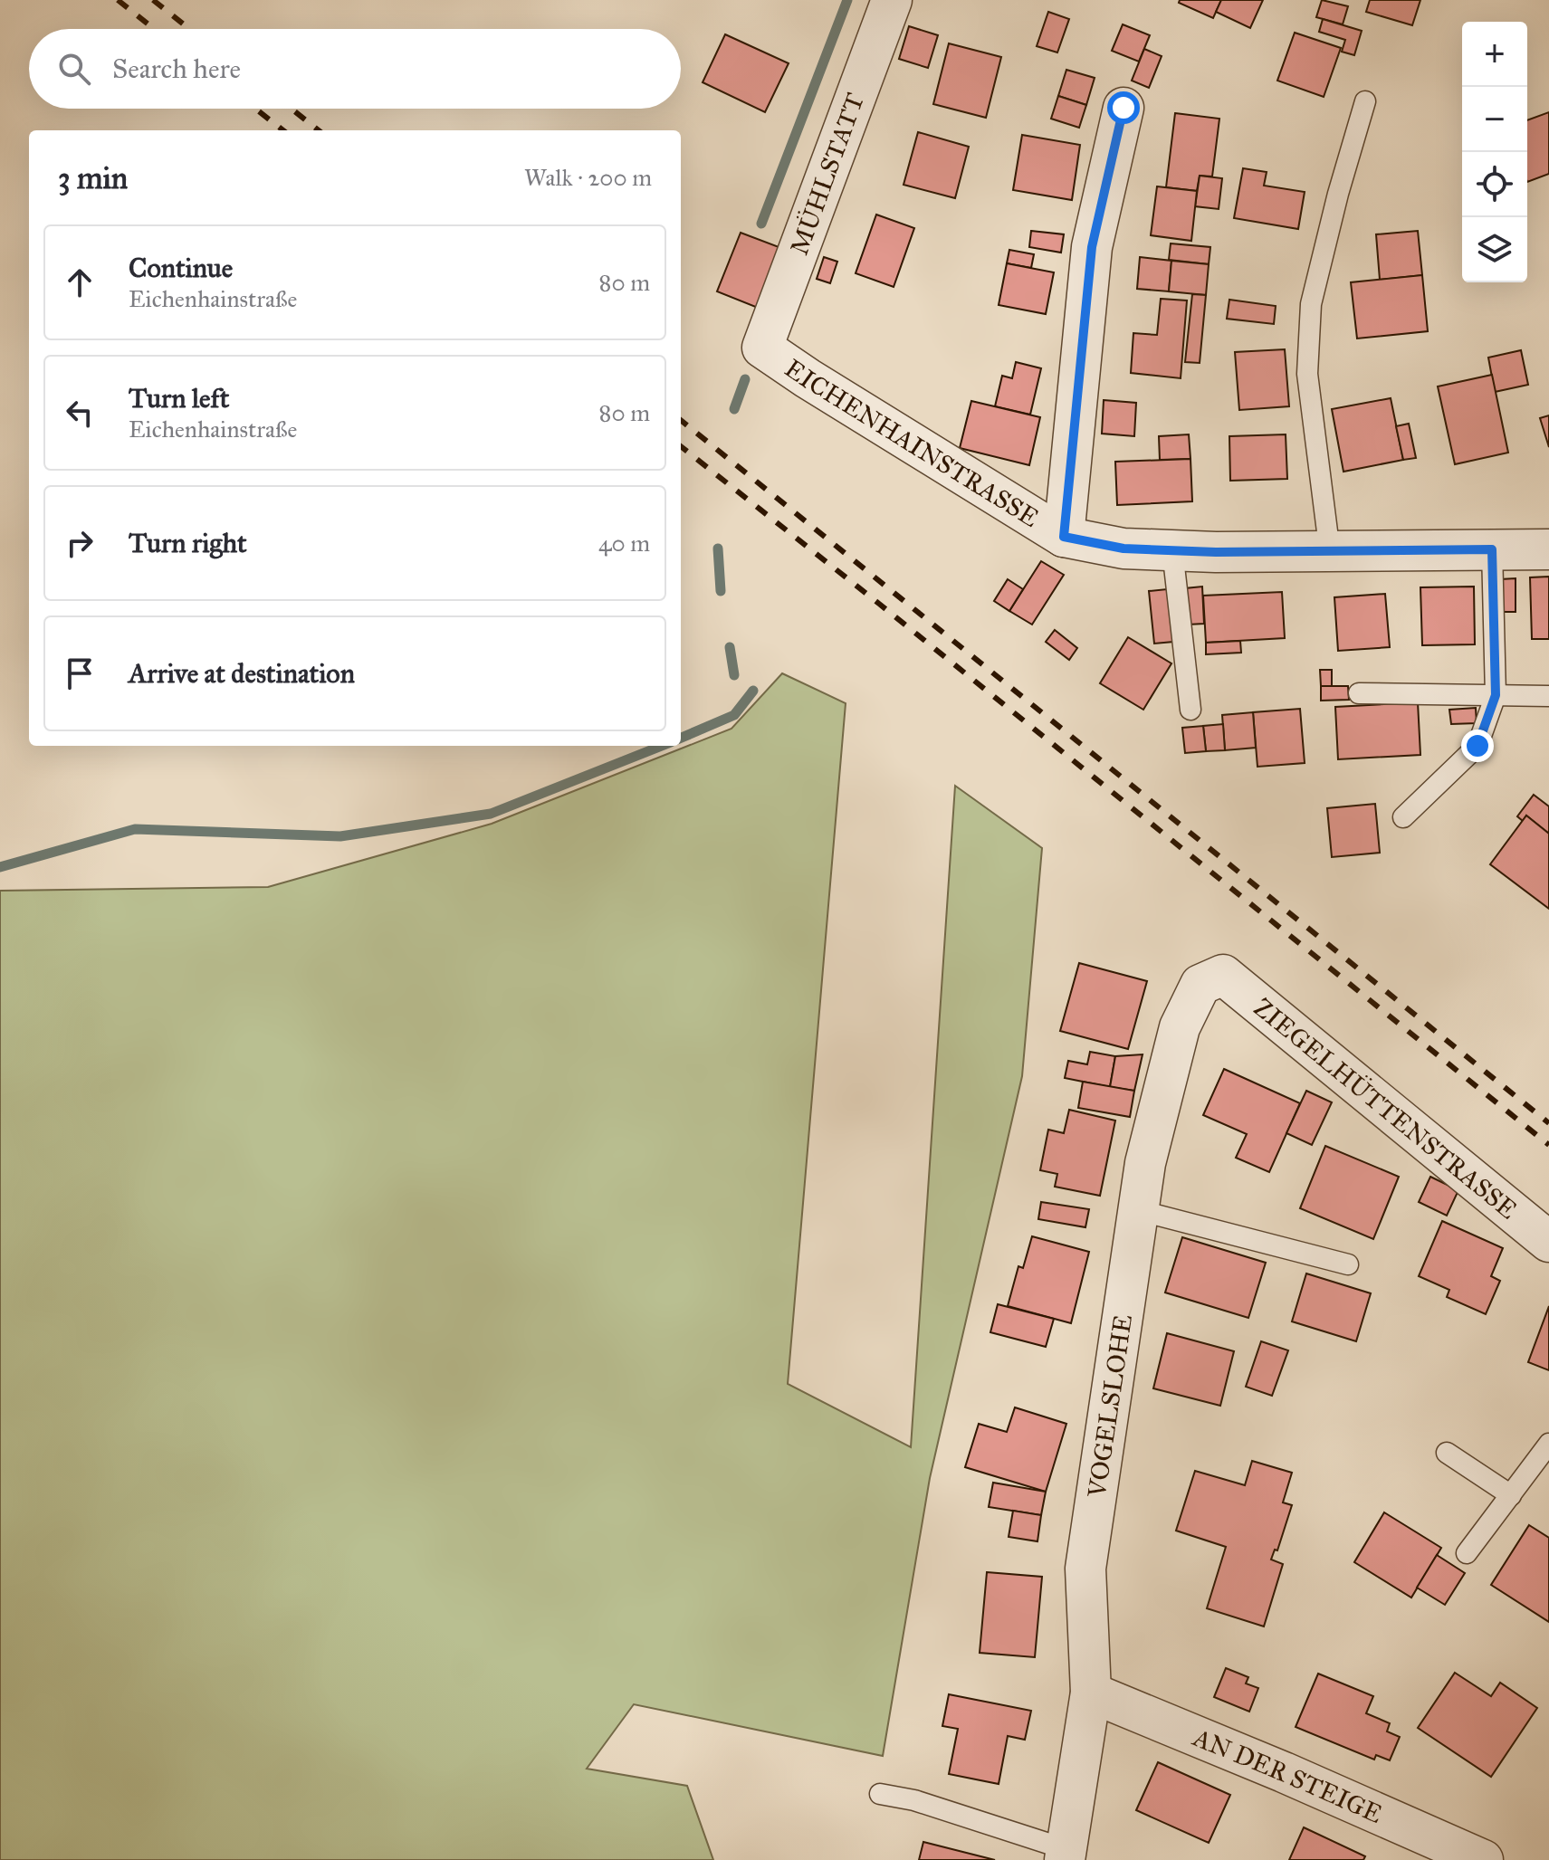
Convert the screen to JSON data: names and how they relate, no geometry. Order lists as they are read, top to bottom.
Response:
{
  "streets": {
    "street": [
      "MÜHLSTATT",
      "EICHENHAINSTRASSE",
      "ZIEGELHÜTTENSTRASSE",
      "VOGELSLOHE",
      "AN DER STEIGE"
    ]
  },
  "crossings": [
    ["MÜHLSTATT", "EICHENHAINSTRASSE"],
    ["ZIEGELHÜTTENSTRASSE", "VOGELSLOHE"],
    ["VOGELSLOHE", "AN DER STEIGE"]
  ],
  "page": {
    "map_buttons": ["+", "−"],
    "search": "Search here",
    "heading": ["3 min", "Walk · 200 m"],
    "list": [
      ["Continue", "Eichenhainstraße", "80 m"],
      ["Turn left", "Eichenhainstraße", "80 m"],
      ["Turn right", "40 m"],
      "Arrive at destination"
    ]
  }
}
